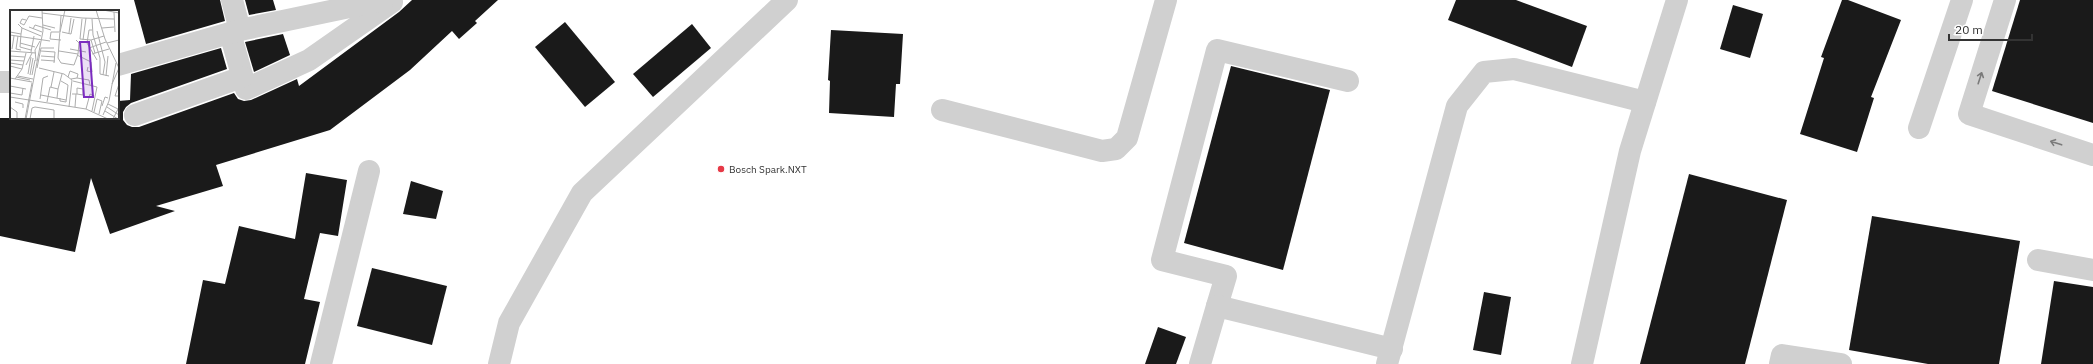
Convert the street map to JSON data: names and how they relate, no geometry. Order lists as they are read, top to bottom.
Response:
{
  "places": ["Bosch Spark.NXT"],
  "scale_bar": "20 m"
}
